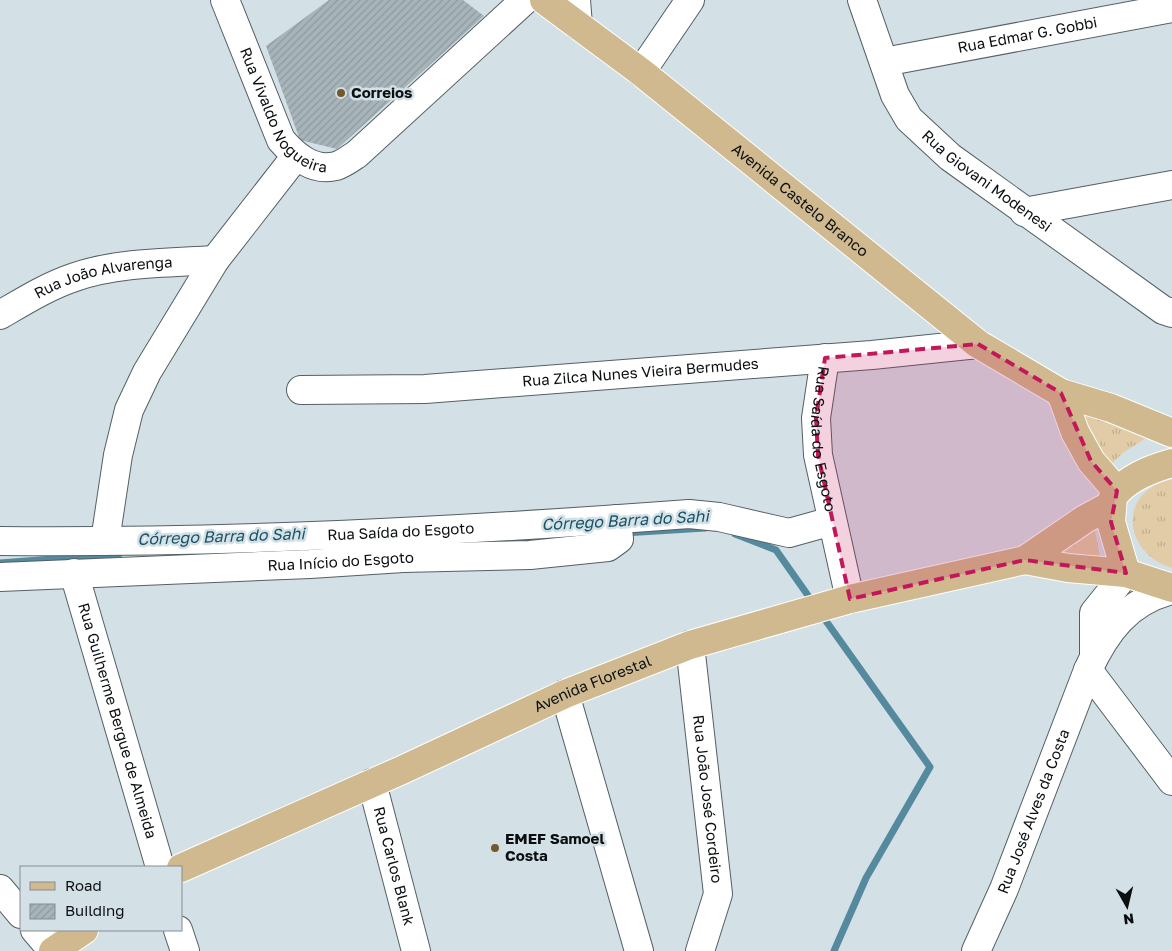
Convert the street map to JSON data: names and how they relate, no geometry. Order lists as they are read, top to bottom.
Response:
{
  "streets": {
    "main road": ["Avenida Castelo Branco", "Avenida Florestal"],
    "street": [
      "Rua Edmar G. Gobbi",
      "Rua Vivaldo Nogueira",
      "Rua Giovani Modenesi",
      "Rua João Alvarenga",
      "Rua Zilca Nunes Vieira Bermudes",
      "Rua Saída do Esgoto",
      "Rua Início do Esgoto",
      "Rua Guilherme Bergue de Almeida",
      "Rua João José Cordeiro",
      "Rua José Alves da Costa",
      "Rua Carlos Blank"
    ]
  },
  "crossings": [
    ["Rua Edmar G. Gobbi", "Rua Giovani Modenesi"],
    ["Avenida Castelo Branco", "Rua Zilca Nunes Vieira Bermudes"],
    ["Rua Zilca Nunes Vieira Bermudes", "Rua Saída do Esgoto"],
    ["Rua Saída do Esgoto", "Rua Início do Esgoto"],
    ["Rua Saída do Esgoto", "Avenida Florestal"],
    ["Rua Início do Esgoto", "Rua Guilherme Bergue de Almeida"],
    ["Avenida Florestal", "Rua João José Cordeiro"],
    ["Avenida Florestal", "Rua José Alves da Costa"],
    ["Avenida Florestal", "Rua Carlos Blank"]
  ],
  "water": ["Córrego Barra do Sahi"],
  "places": ["Correios", "EMEF Samoel Costa"],
  "legend": ["Road", "Building"],
  "north": "bottom"
}
